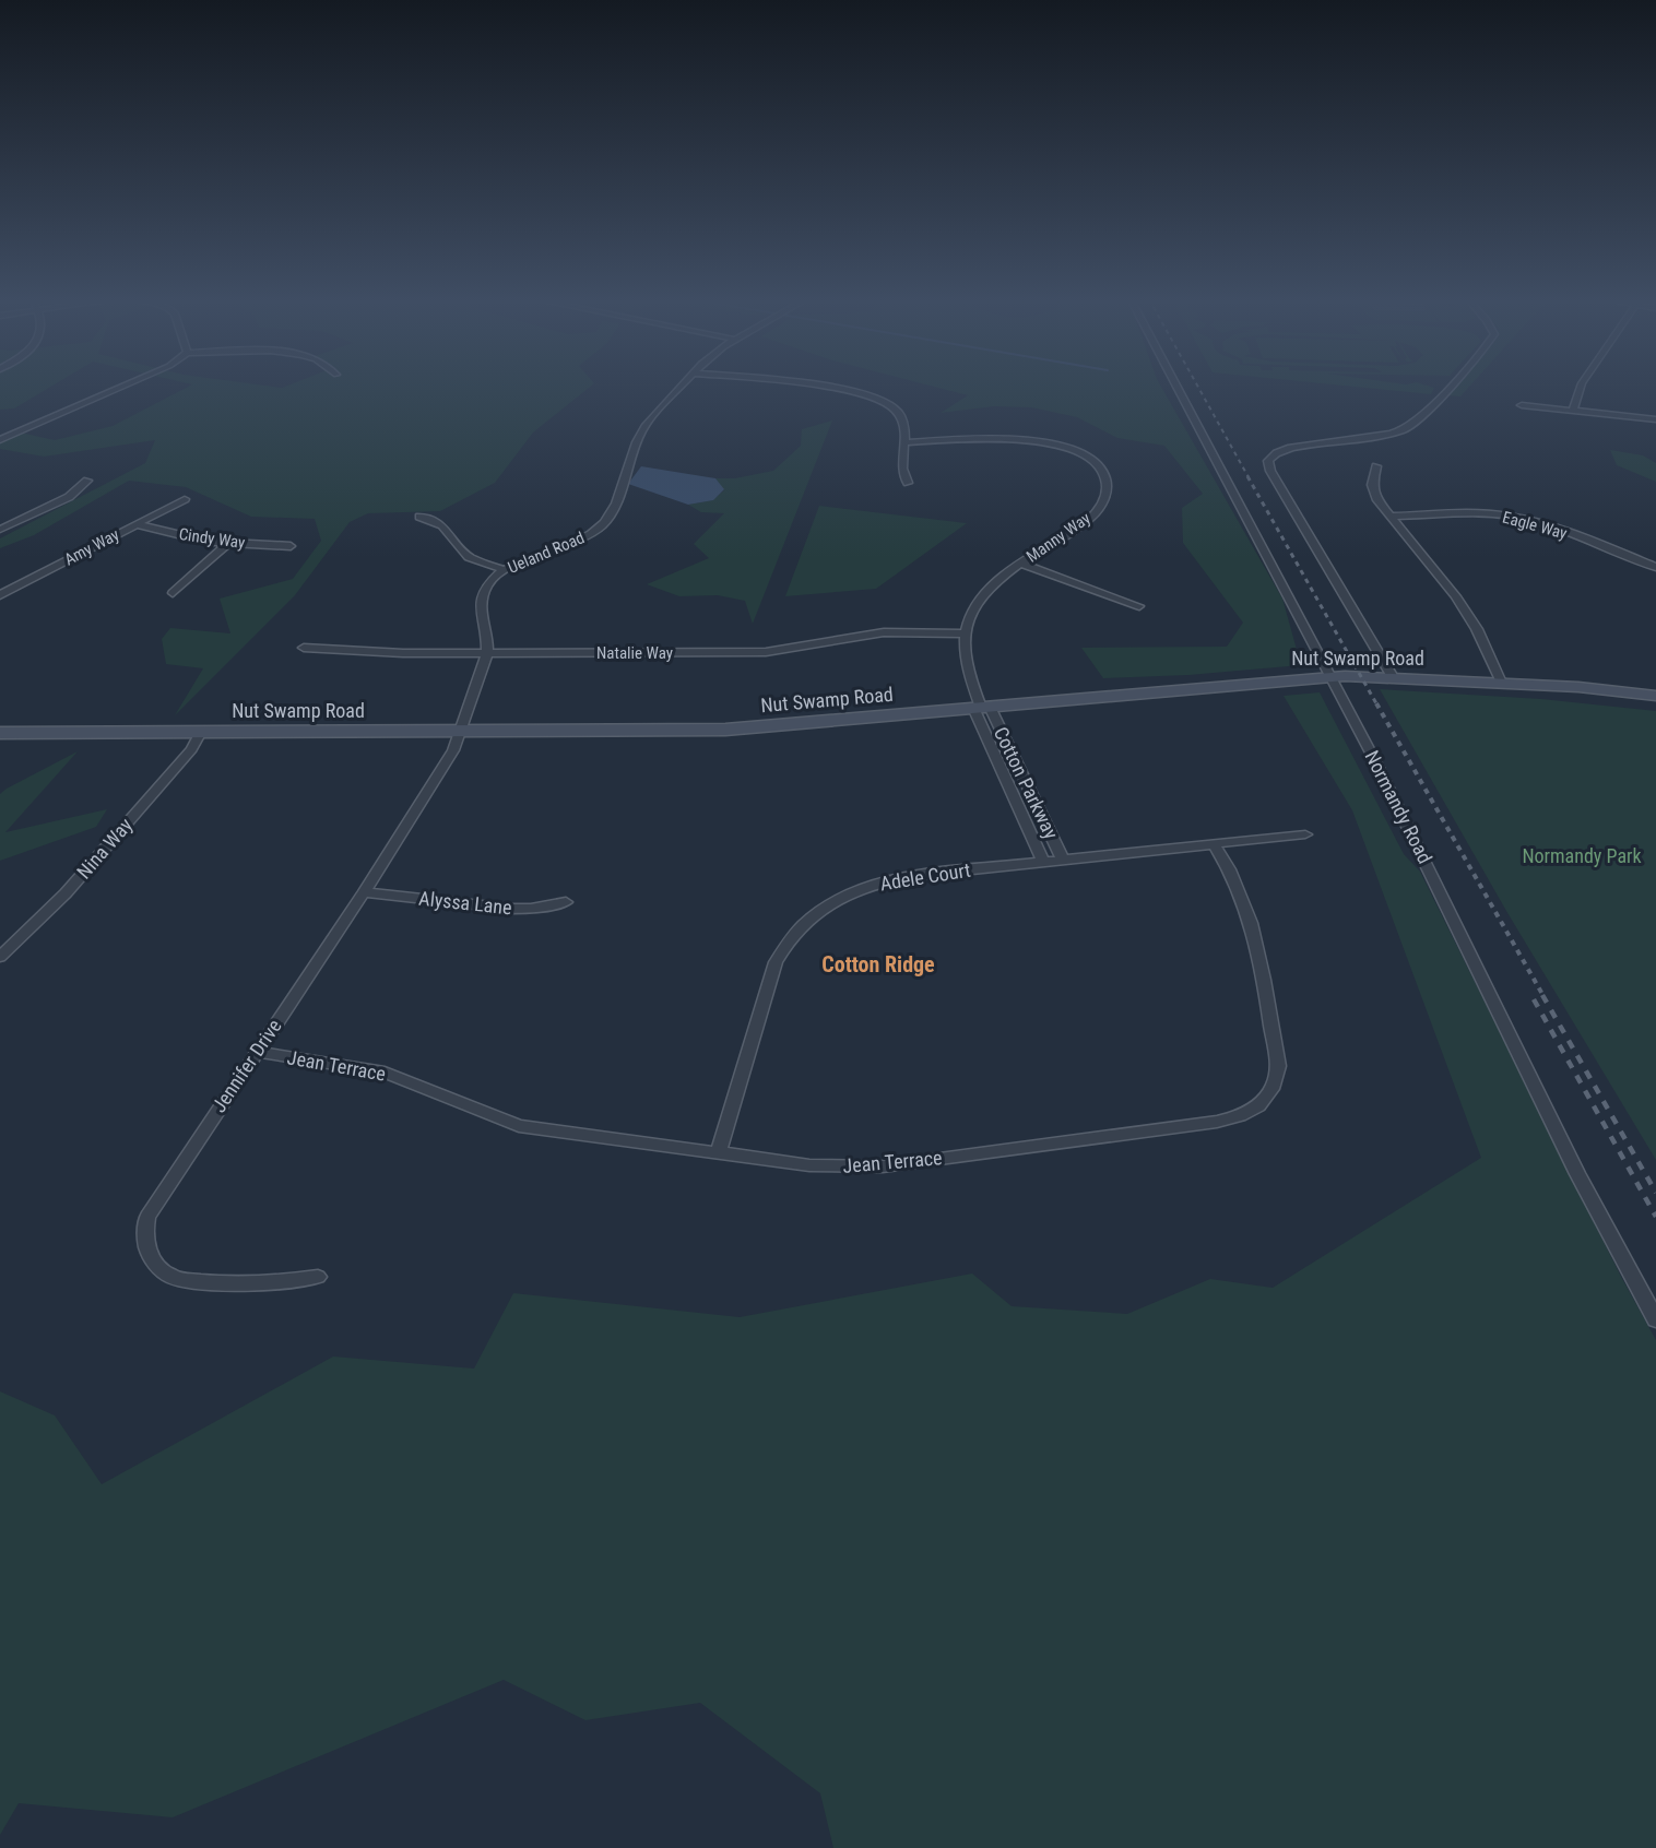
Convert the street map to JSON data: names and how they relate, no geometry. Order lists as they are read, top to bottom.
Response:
{
  "streets": {
    "main road": ["Nut Swamp Road"],
    "street": [
      "Eagle Way",
      "Manny Way",
      "Cindy Way",
      "Amy Way",
      "Ueland Road",
      "Natalie Way",
      "Cotton Parkway",
      "Normandy Road",
      "Nina Way",
      "Adele Court",
      "Alyssa Lane",
      "Jennifer Drive",
      "Jean Terrace"
    ]
  },
  "crossings": [
    ["Manny Way", "Natalie Way"],
    ["Manny Way", "Nut Swamp Road"],
    ["Manny Way", "Cotton Parkway"],
    ["Cindy Way", "Amy Way"],
    ["Ueland Road", "Natalie Way"],
    ["Ueland Road", "Nut Swamp Road"],
    ["Ueland Road", "Jennifer Drive"],
    ["Nut Swamp Road", "Cotton Parkway"],
    ["Nut Swamp Road", "Normandy Road"],
    ["Nut Swamp Road", "Nina Way"],
    ["Nut Swamp Road", "Jennifer Drive"],
    ["Cotton Parkway", "Adele Court"],
    ["Adele Court", "Jean Terrace"],
    ["Alyssa Lane", "Jennifer Drive"],
    ["Jennifer Drive", "Jean Terrace"]
  ],
  "districts": ["Cotton Ridge"],
  "parks": ["Normandy Park"]
}
